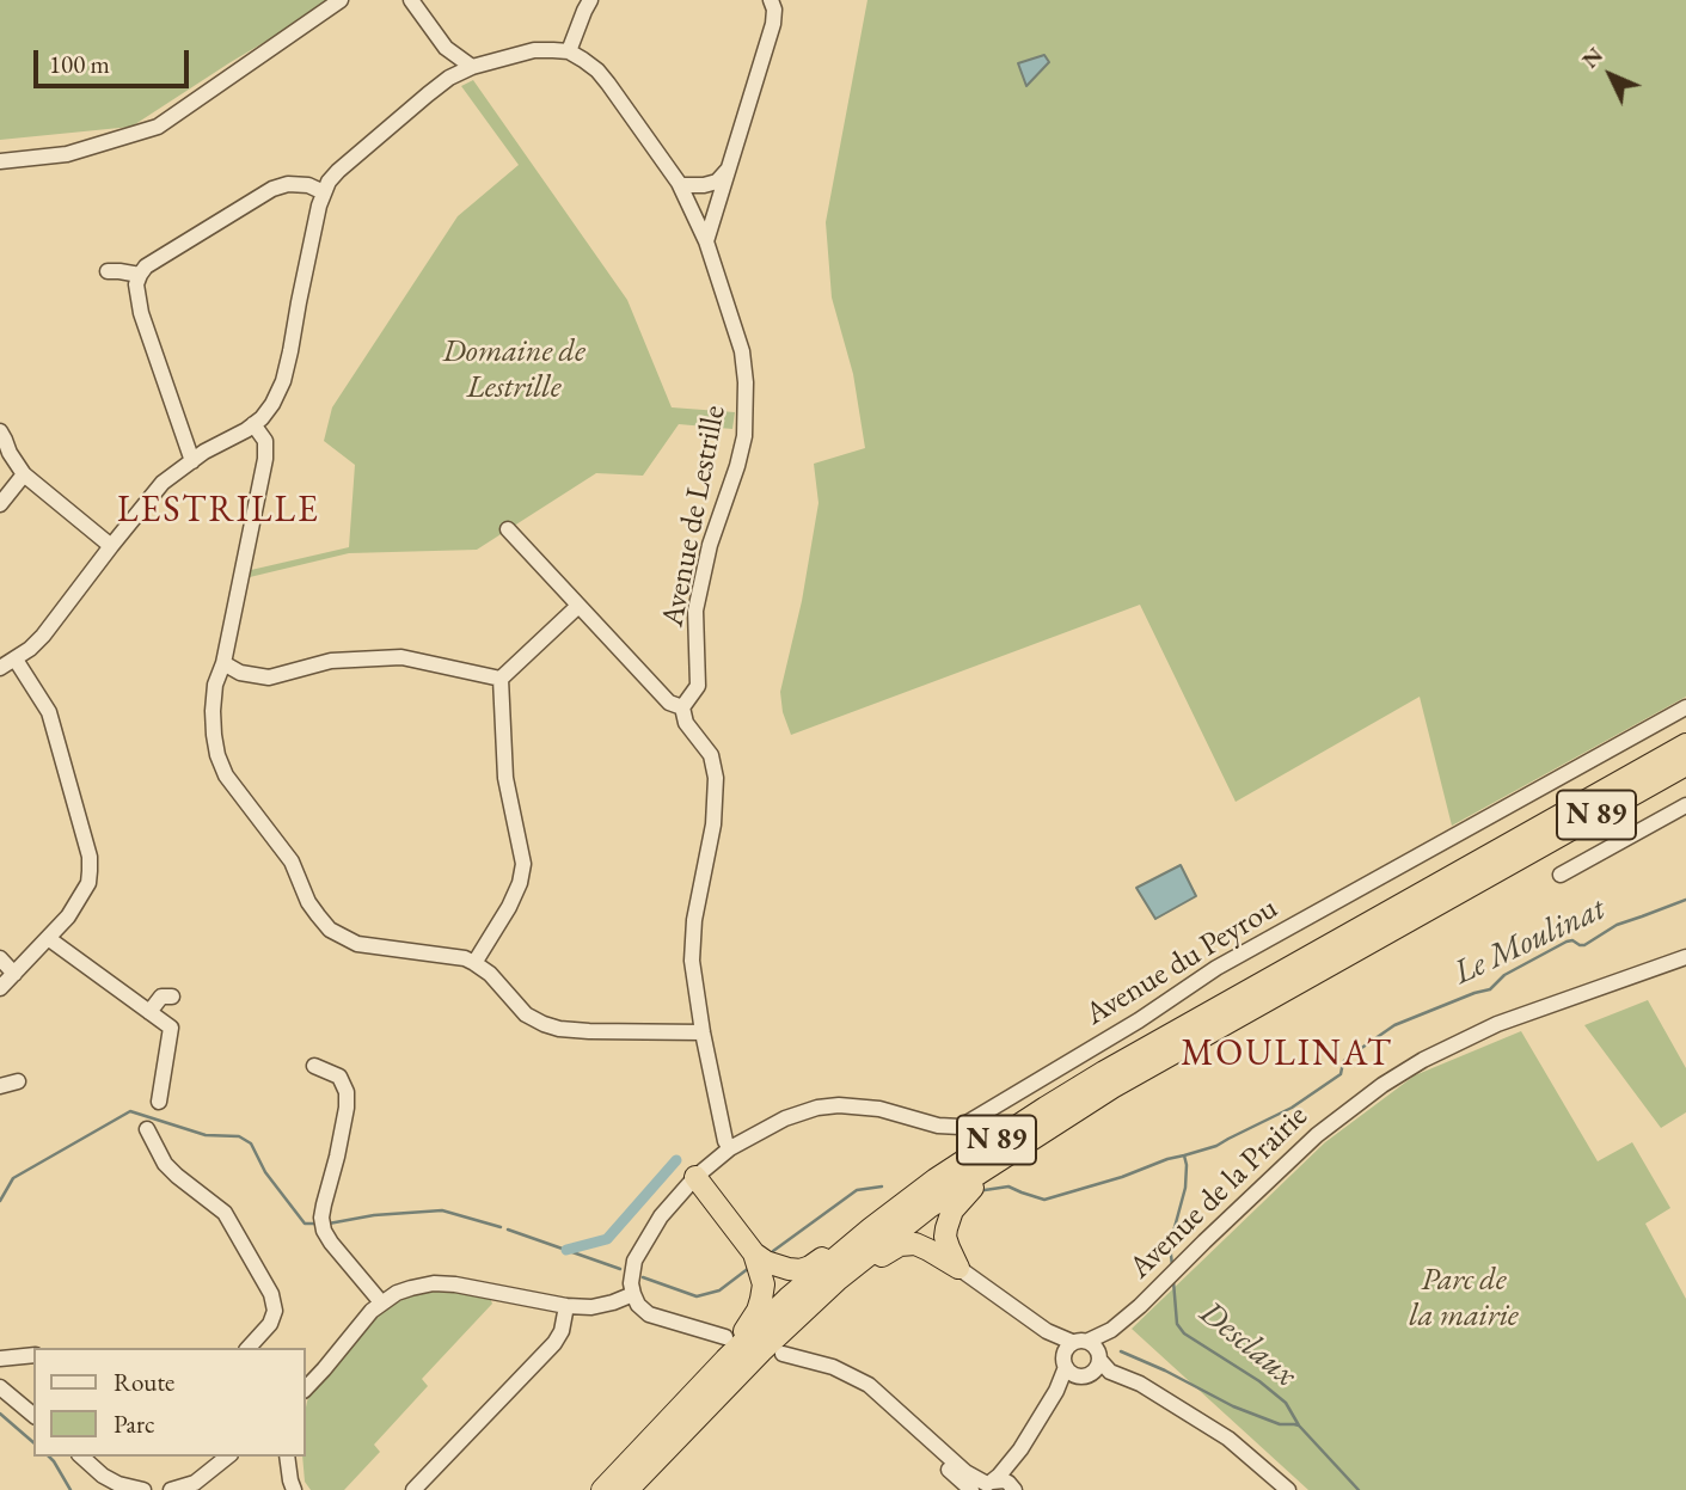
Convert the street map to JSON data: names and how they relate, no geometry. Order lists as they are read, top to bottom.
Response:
{
  "streets": {
    "highway": ["N 89"],
    "street": ["Avenue de Lestrille", "Avenue du Peyrou", "Avenue de la Prairie"]
  },
  "districts": ["LESTRILLE", "MOULINAT"],
  "water": ["Le Moulinat", "Desclaux"],
  "parks": ["Domaine de Lestrille", "Parc de la mairie"],
  "legend": ["Route", "Parc"],
  "scale_bar": "100 m",
  "north": "top left"
}
